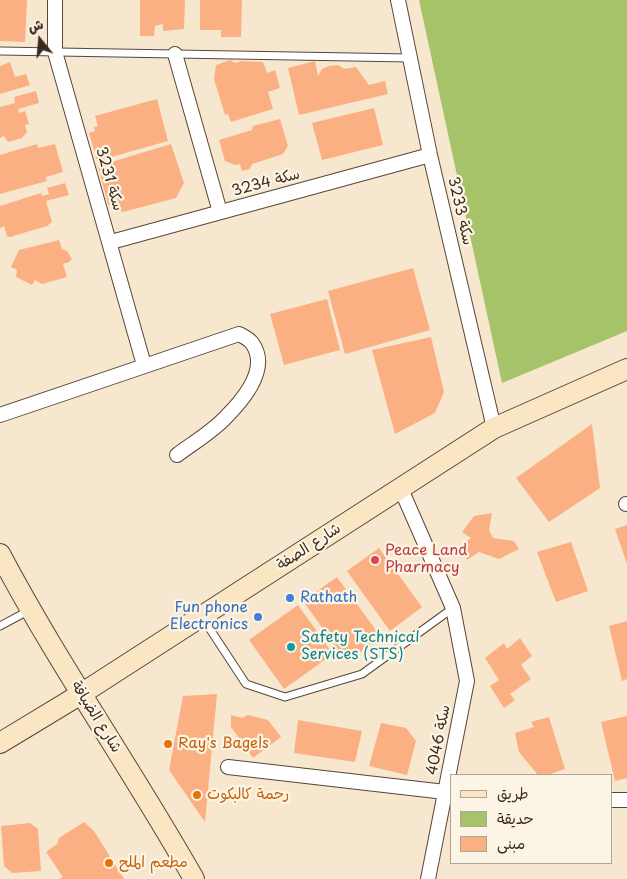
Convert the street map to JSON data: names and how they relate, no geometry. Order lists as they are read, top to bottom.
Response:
{
  "streets": {
    "street": [
      "سكة 3231",
      "سكة 3234",
      "سكة 3233",
      "شارع الصفة",
      "شارع الضيافة",
      "سكة 4046"
    ]
  },
  "crossings": [
    ["سكة 3231", "سكة 3234"],
    ["سكة 3234", "سكة 3233"],
    ["سكة 3233", "شارع الصفة"],
    ["شارع الصفة", "شارع الضيافة"],
    ["شارع الصفة", "سكة 4046"]
  ],
  "places": [
    "Peace Land Pharmacy",
    "Rathath",
    "Fun phone Electronics",
    "Safety Technical Services (STS)",
    "Ray's Bagels",
    "رحمة كالبكوت",
    "مطعم الملح"
  ],
  "legend": ["طريق", "حديقة", "مبنى"],
  "north": "top"
}
